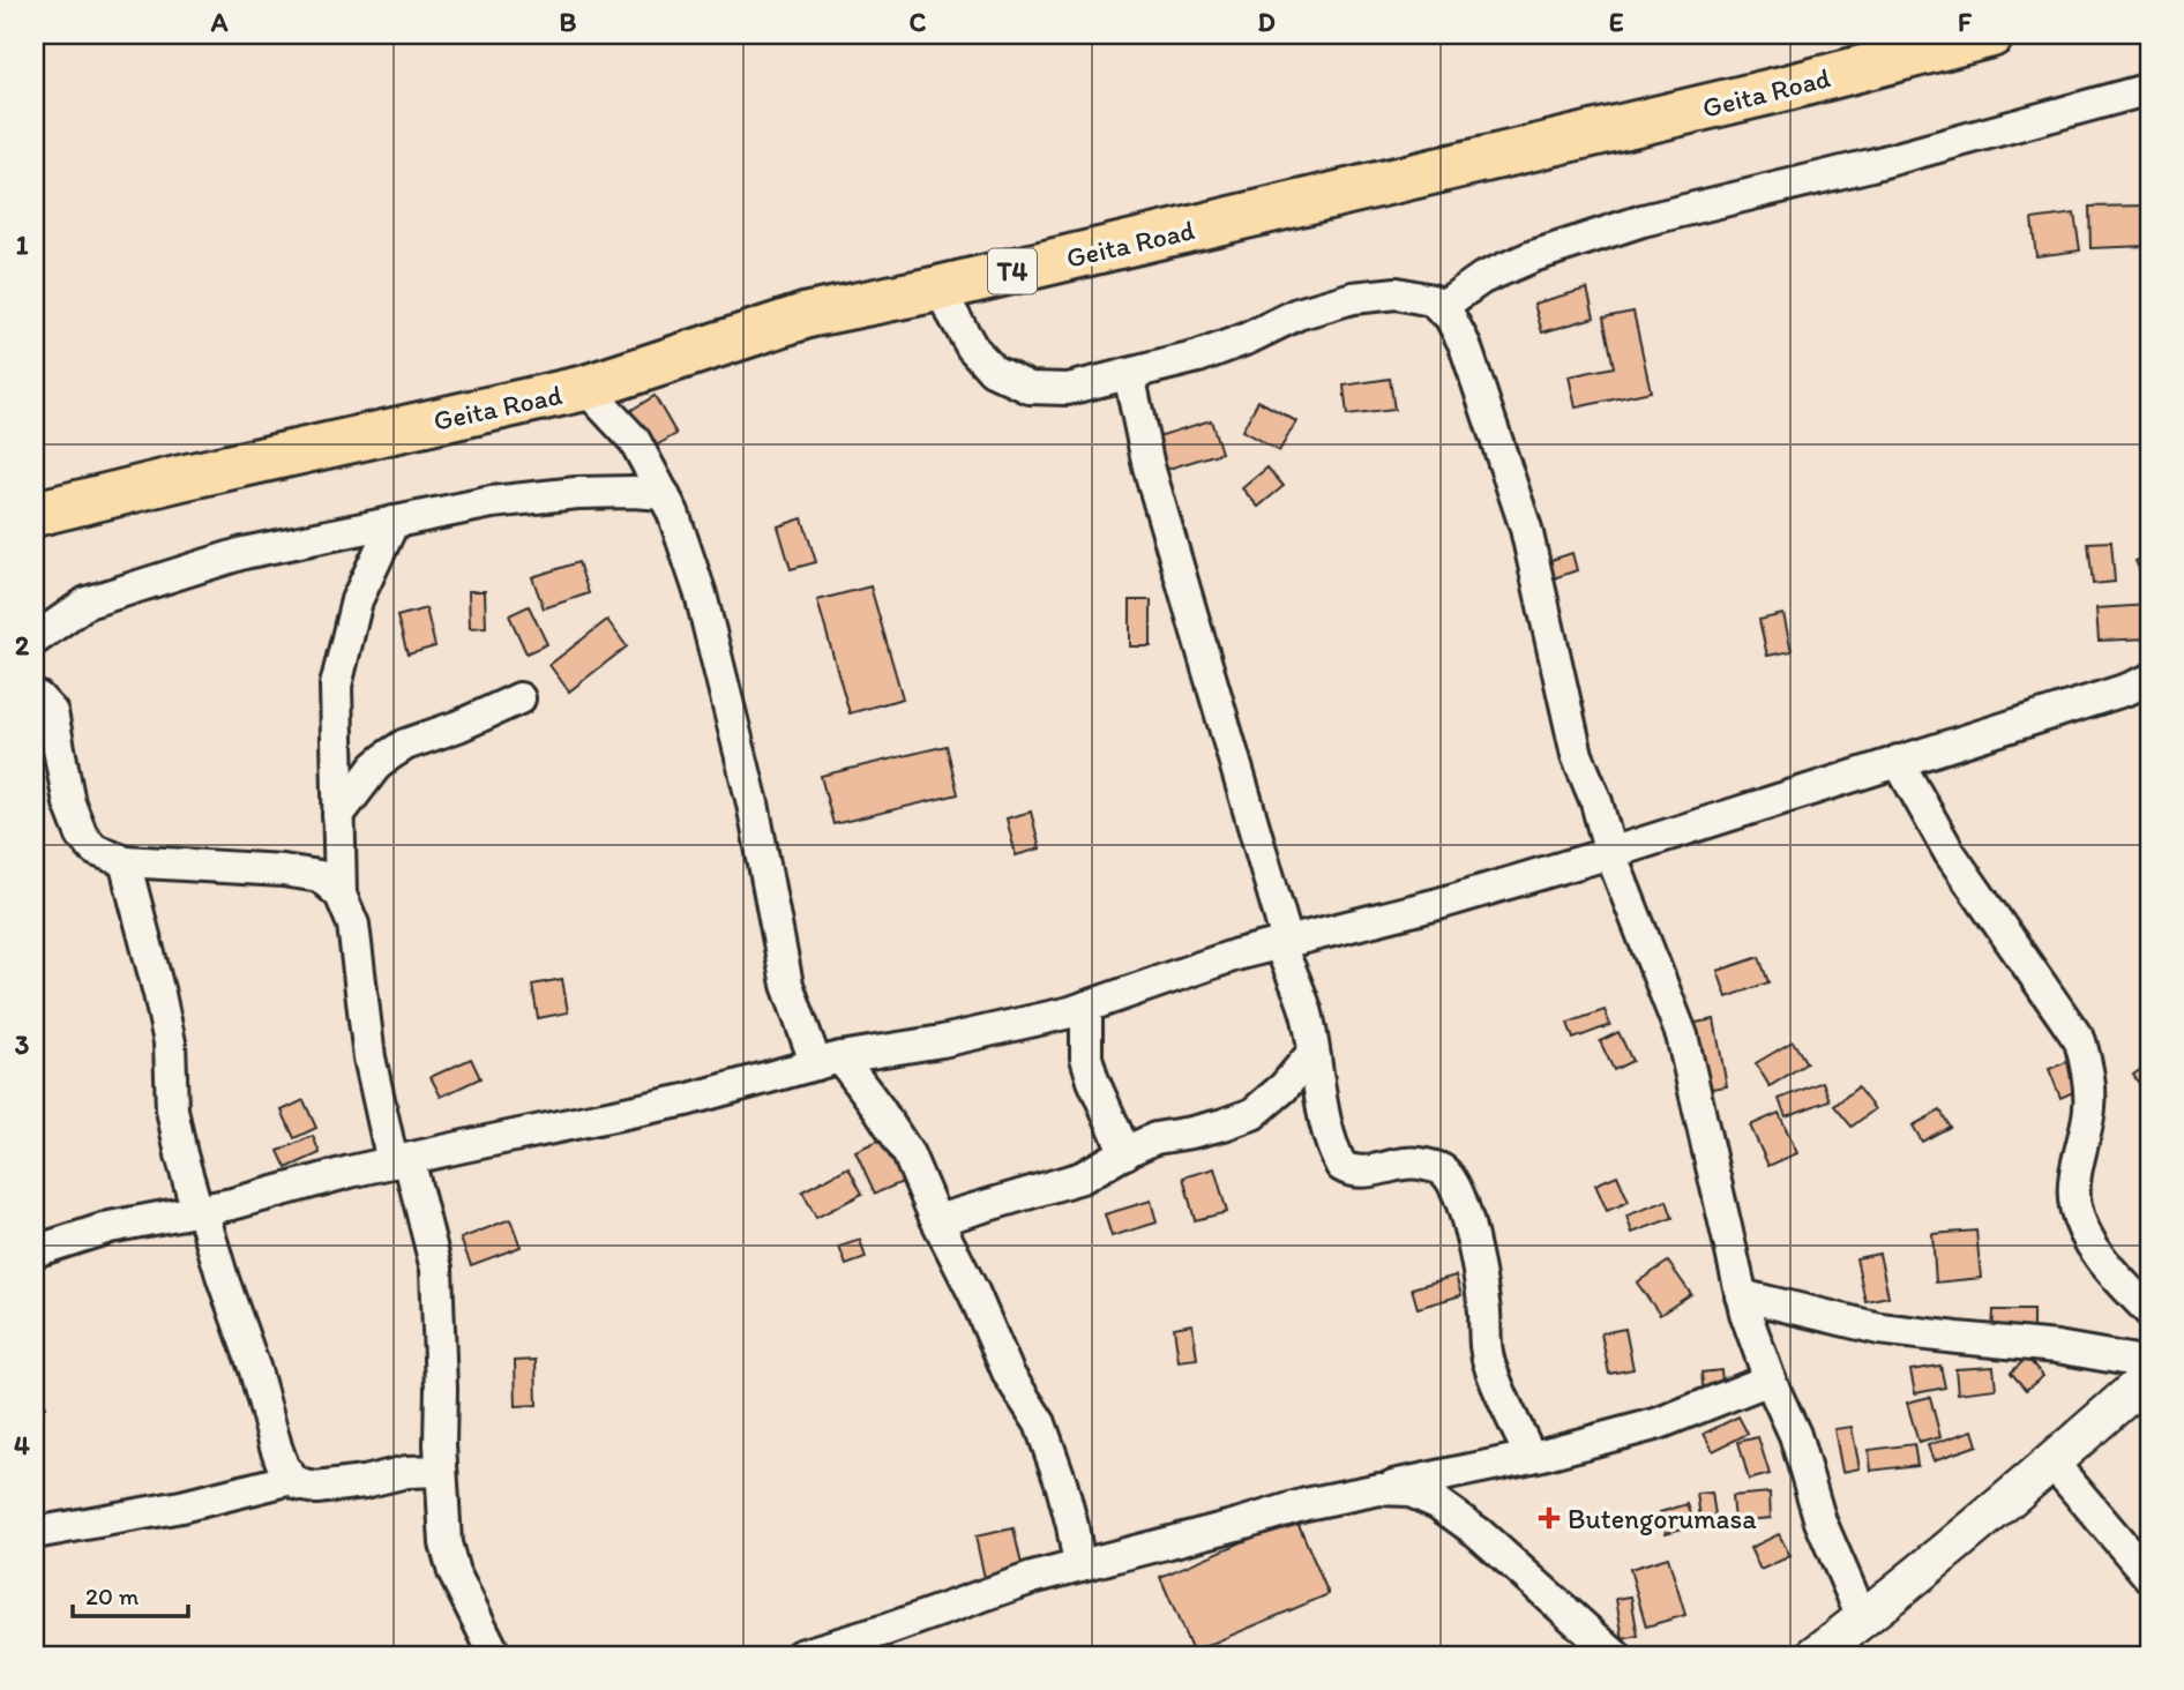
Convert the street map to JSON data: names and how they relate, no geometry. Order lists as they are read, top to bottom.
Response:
{
  "streets": {
    "highway": ["Geita Road", "T4"]
  },
  "places": {
    "health": ["Butengorumasa"]
  },
  "scale_bar": "20 m",
  "grid": {
    "columns": [
      "A",
      "B",
      "C",
      "D",
      "E",
      "F"
    ],
    "rows": [
      "1",
      "2",
      "3",
      "4"
    ]
  }
}
